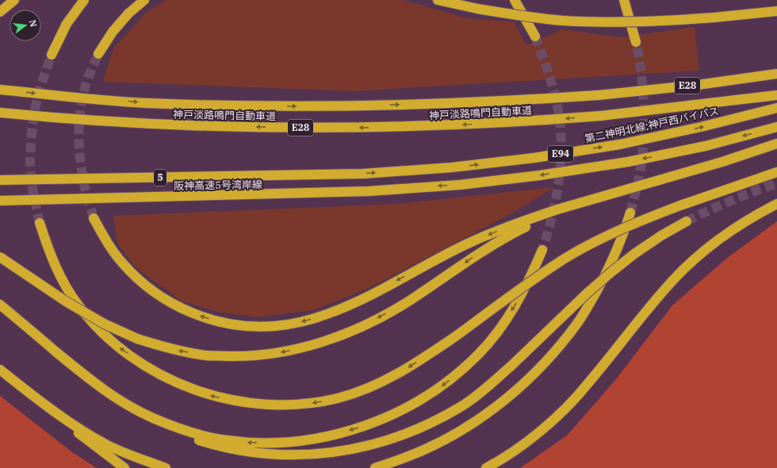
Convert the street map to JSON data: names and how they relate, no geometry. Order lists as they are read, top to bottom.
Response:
{
  "streets": {
    "highway": [
      "E28",
      "神戸淡路鳴門自動車道",
      "第二神明北線;神戸西バイパス",
      "E94",
      "5",
      "阪神高速5号湾岸線"
    ]
  },
  "crossings": [
    ["第二神明北線;神戸西バイパス", "阪神高速5号湾岸線"],
    ["E94", "阪神高速5号湾岸線"]
  ],
  "north": "right"
}
